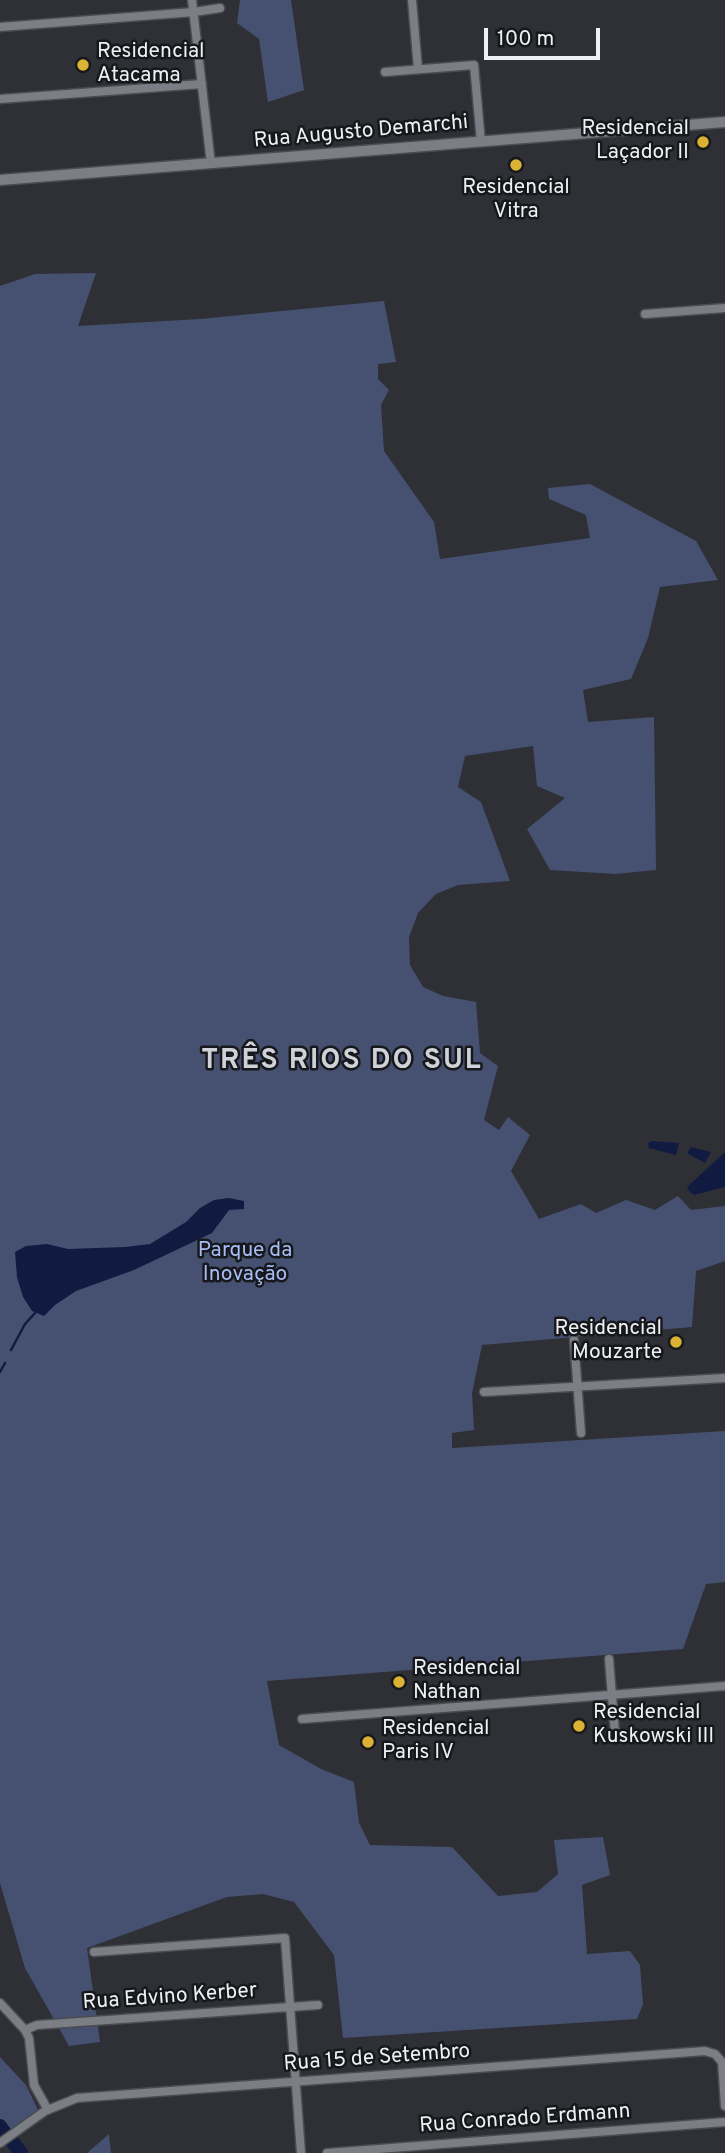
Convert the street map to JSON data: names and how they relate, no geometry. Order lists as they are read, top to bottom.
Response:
{
  "streets": {
    "street": [
      "Rua Augusto Demarchi",
      "Rua Edvino Kerber",
      "Rua 15 de Setembro",
      "Rua Conrado Erdmann"
    ]
  },
  "districts": ["TRÊS RIOS DO SUL"],
  "parks": ["Parque da Inovação"],
  "places": [
    "Residencial Atacama",
    "Residencial Laçador II",
    "Residencial Vitra",
    "Residencial Mouzarte",
    "Residencial Nathan",
    "Residencial Kuskowski III",
    "Residencial Paris IV"
  ],
  "scale_bar": "100 m"
}
